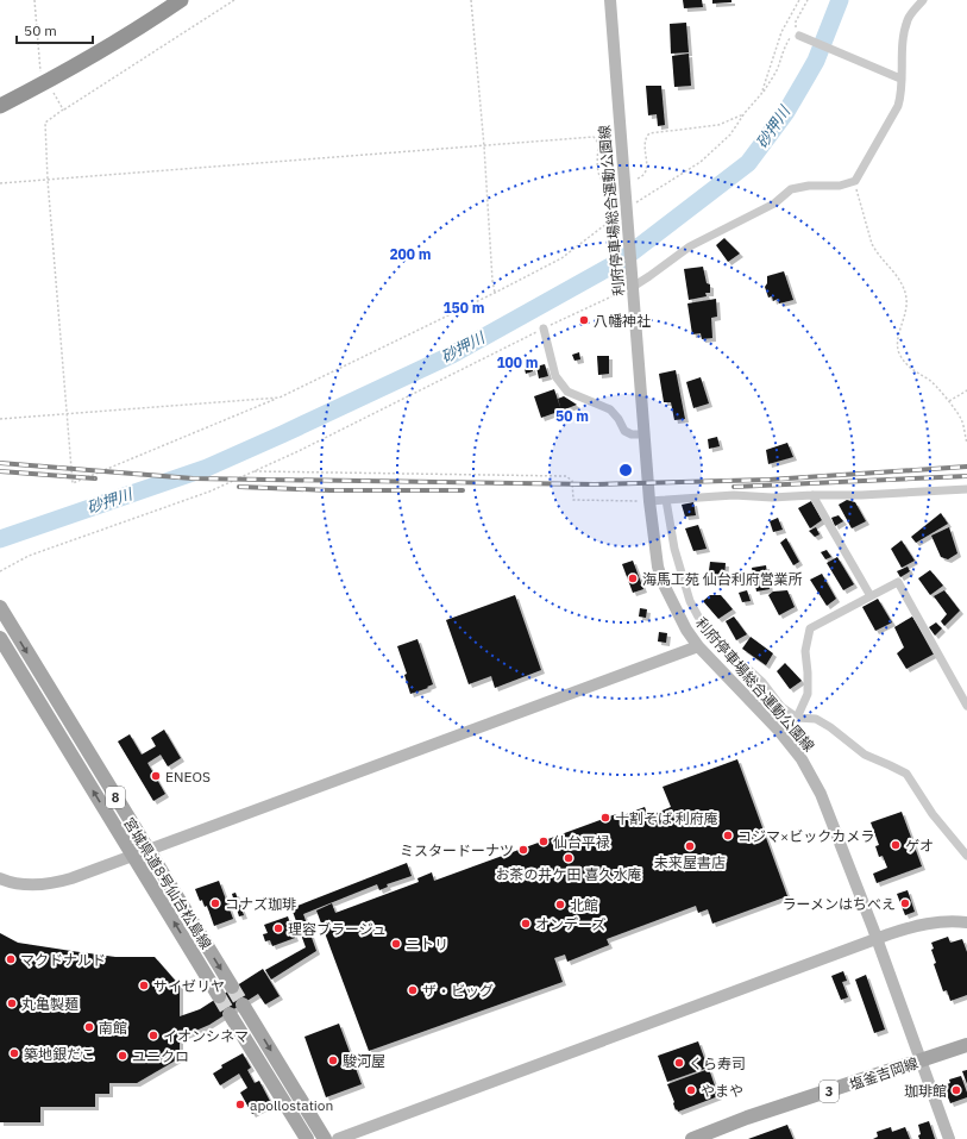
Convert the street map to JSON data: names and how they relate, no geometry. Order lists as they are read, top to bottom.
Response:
{
  "streets": {
    "main road": [
      "8",
      "宮城県道8号仙台松島線",
      "塩釜吉岡線",
      "3"
    ],
    "street": ["利府停車場総合運動公園線"]
  },
  "crossings": [
    ["利府停車場総合運動公園線", "塩釜吉岡線"]
  ],
  "water": ["砂押川"],
  "places": [
    "八幡神社",
    "海馬工苑 仙台利府営業所",
    "ENEOS",
    "十割そば 利府庵",
    "コジマ×ビックカメラ",
    "仙台平禄",
    "ゲオ",
    "未来屋書店",
    "ミスタードーナツ",
    "お茶の井ケ田 喜久水庵",
    "コナズ珈琲",
    "ラーメンはちべえ",
    "北館",
    "オンデーズ",
    "理容ブラージュ",
    "ニトリ",
    "マクドナルド",
    "サイゼリヤ",
    "ザ・ビッグ",
    "丸亀製麺",
    "南館",
    "イオンシネマ",
    "築地銀だこ",
    "ユニクロ",
    "駿河屋",
    "くら寿司",
    "やまや",
    "珈琲館",
    "apollostation"
  ],
  "scale_bar": "50 m",
  "rings": [
    "200 m",
    "150 m",
    "100 m",
    "50 m"
  ]
}
